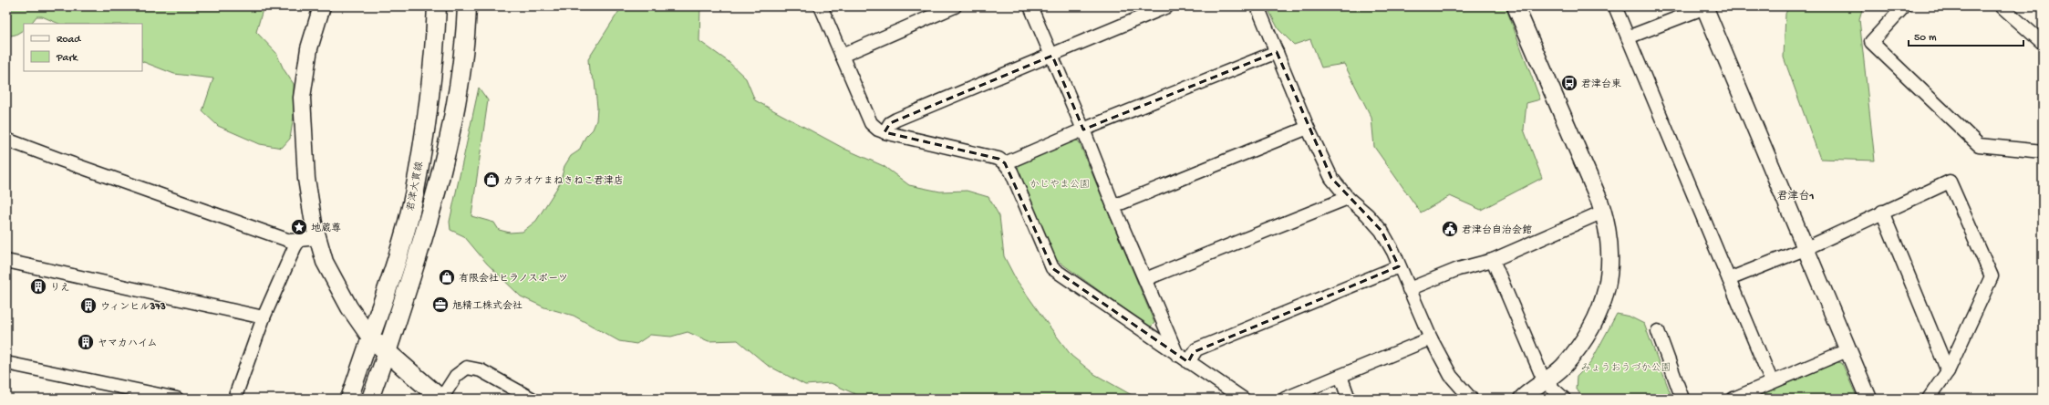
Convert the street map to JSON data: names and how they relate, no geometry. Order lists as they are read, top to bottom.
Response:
{
  "streets": {
    "main road": ["君津大貫線"]
  },
  "districts": ["君津台1"],
  "parks": ["かじやま公園", "みょうおうづか公園"],
  "places": {
    "bus stop": ["君津台東"],
    "shop": ["カラオケまねきねこ君津店", "有限会社ヒラノスポーツ"],
    "place": ["地蔵尊"],
    "public building": ["君津台自治会館"],
    "building": ["りえ", "ウィンヒル373", "ヤマカハイム"],
    "office": ["旭精工株式会社"]
  },
  "legend": ["Road", "Park"],
  "scale_bar": "50 m"
}
